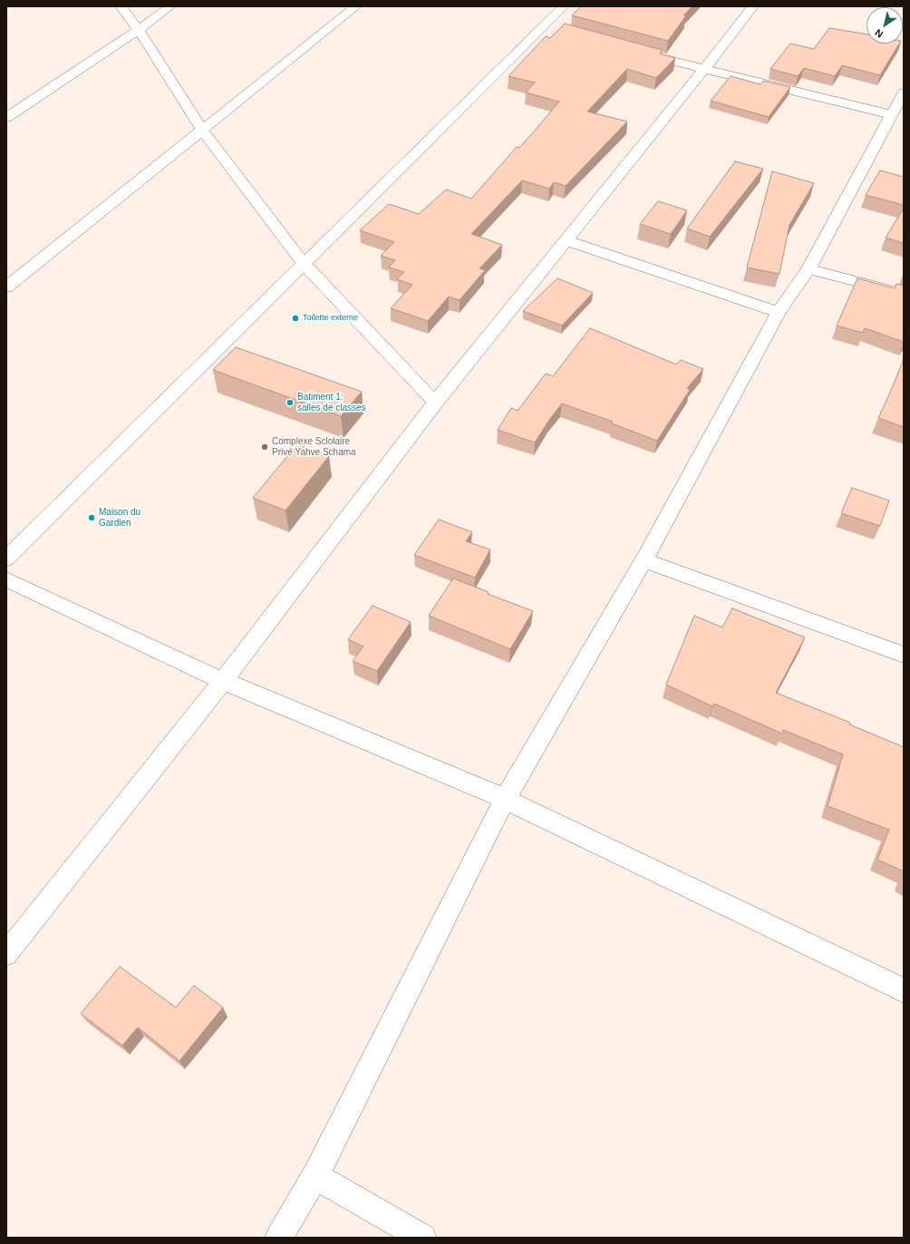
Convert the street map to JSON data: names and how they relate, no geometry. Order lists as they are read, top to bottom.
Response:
{
  "places": [
    "Toilette externe",
    "Batiment 1: salles de classes",
    "Complexe Sclolaire Privé Yahve Schama",
    "Maison du Gardien"
  ],
  "north": "bottom left"
}
